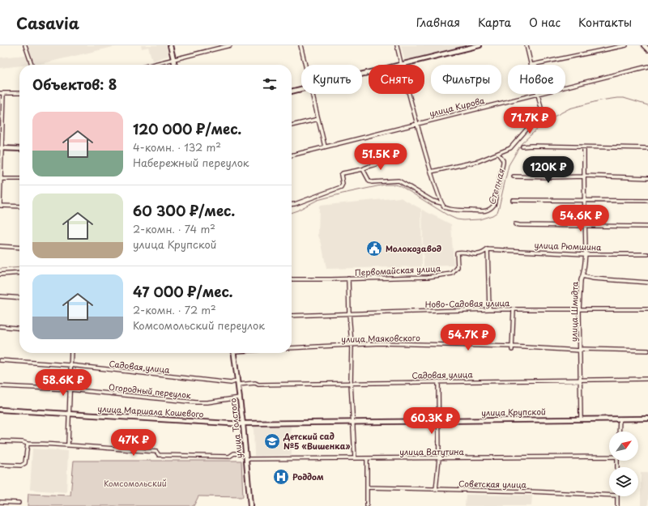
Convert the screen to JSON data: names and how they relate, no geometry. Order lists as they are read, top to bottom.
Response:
{
  "streets": {
    "main road": ["улица Маршала Кошевого", "улица Крупской", "улица Толстого"],
    "street": [
      "улица Кирова",
      "улица Рюмшина",
      "Первомайская улица",
      "Ново-Садовая улица",
      "улица Шмидта",
      "улица Маяковского",
      "Садовая улица",
      "Огородный переулок",
      "улица Ватутина",
      "Советская улица"
    ]
  },
  "crossings": [
    ["улица Рюмшина", "Первомайская улица"],
    ["улица Рюмшина", "улица Шмидта"],
    ["Ново-Садовая улица", "улица Шмидта"],
    ["улица Шмидта", "улица Маяковского"],
    ["улица Шмидта", "Садовая улица"],
    ["улица Шмидта", "улица Крупской"],
    ["Садовая улица", "улица Толстого"],
    ["Огородный переулок", "улица Толстого"],
    ["улица Маршала Кошевого", "улица Крупской"],
    ["улица Маршала Кошевого", "улица Толстого"],
    ["улица Крупской", "улица Толстого"],
    ["улица Толстого", "улица Ватутина"]
  ],
  "water": ["Степная"],
  "parks": ["Комсомольский"],
  "places": {
    "public building": ["Молокозавод"],
    "school or university": ["Детский сад №5 «Вишенка»"],
    "hospital": ["Роддом"]
  },
  "north": "top right",
  "page": {
    "header": "Casavia",
    "nav": [
      "Главная",
      "Карта",
      "О нас",
      "Контакты"
    ],
    "chip": [
      "Купить",
      "Снять",
      "Фильтры",
      "Новое"
    ],
    "heading": "Объектов: 8",
    "list": [
      {
        "name": "120 000 ₽/мес.",
        "note": "4-комн. · 132 m² · Набережный переулок"
      },
      {
        "name": "60 300 ₽/мес.",
        "note": "2-комн. · 74 m² · улица Крупской"
      },
      {
        "name": "47 000 ₽/мес.",
        "note": "2-комн. · 72 m² · Комсомольский переулок"
      }
    ],
    "price": [
      "71.7K ₽",
      "51.5K ₽",
      "120K ₽",
      "54.6K ₽",
      "54.7K ₽",
      "58.6K ₽",
      "60.3K ₽",
      "47K ₽"
    ]
  }
}
